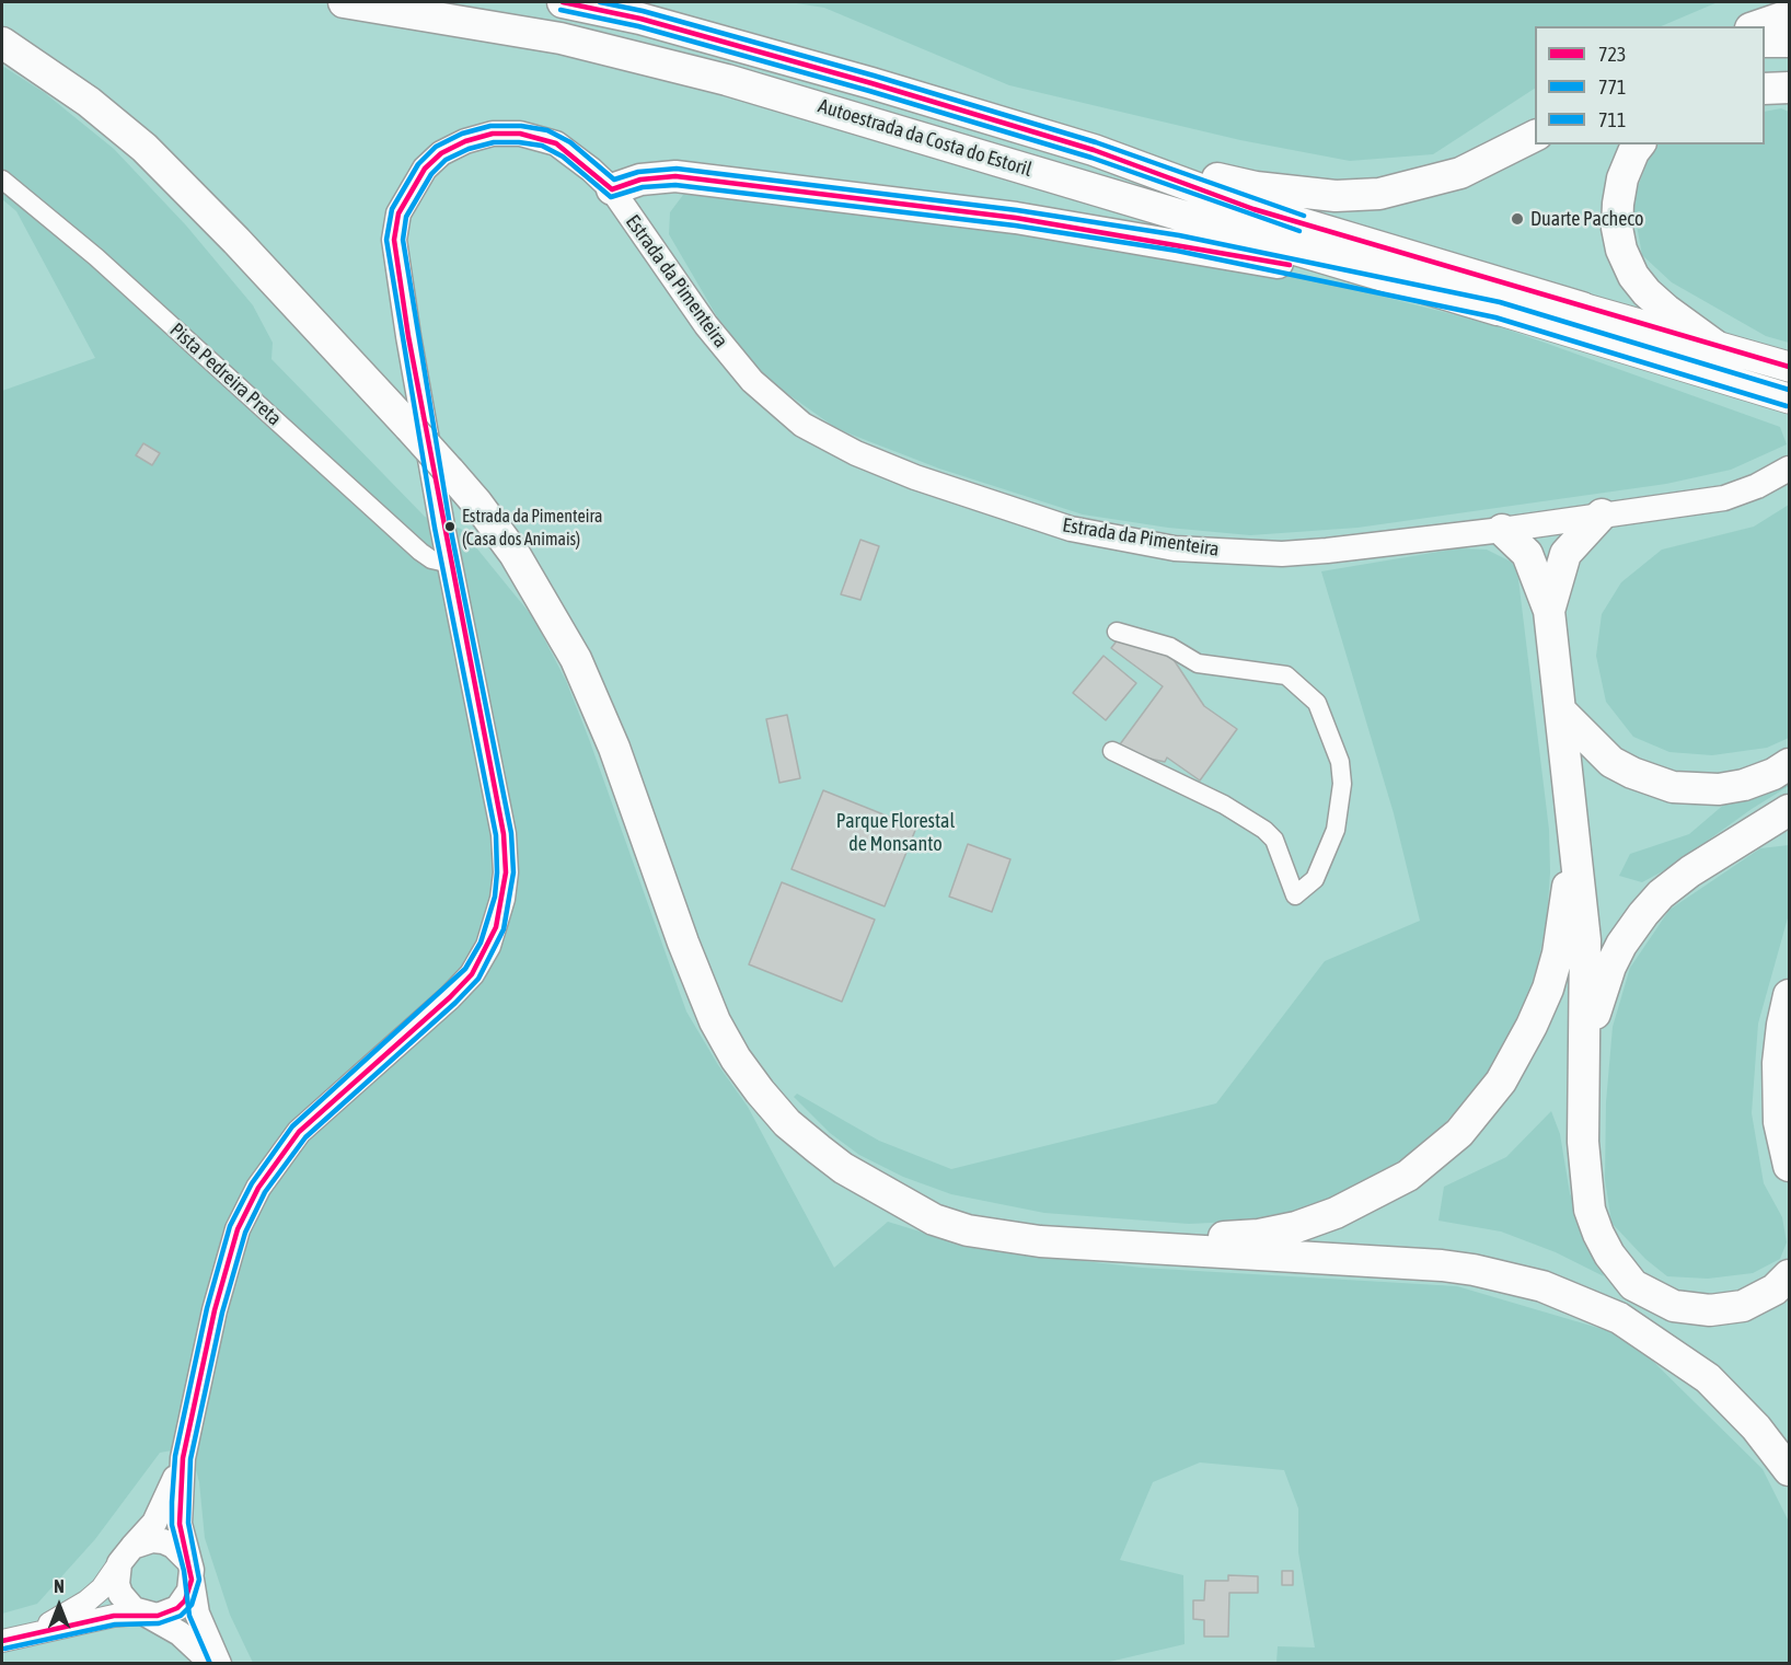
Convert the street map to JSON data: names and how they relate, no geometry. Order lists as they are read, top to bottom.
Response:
{
  "streets": {
    "highway": ["Autoestrada da Costa do Estoril"],
    "main road": ["Estrada da Pimenteira"],
    "street": ["Pista Pedreira Preta"]
  },
  "crossings": [
    ["Estrada da Pimenteira", "Pista Pedreira Preta"]
  ],
  "parks": ["Parque Florestal de Monsanto"],
  "places": ["Duarte Pacheco", "Estrada da Pimenteira (Casa dos Animais)"],
  "lines": ["transit line 723", "transit line 711", "transit line 771"],
  "legend": ["723", "771", "711"],
  "north": "top"
}
